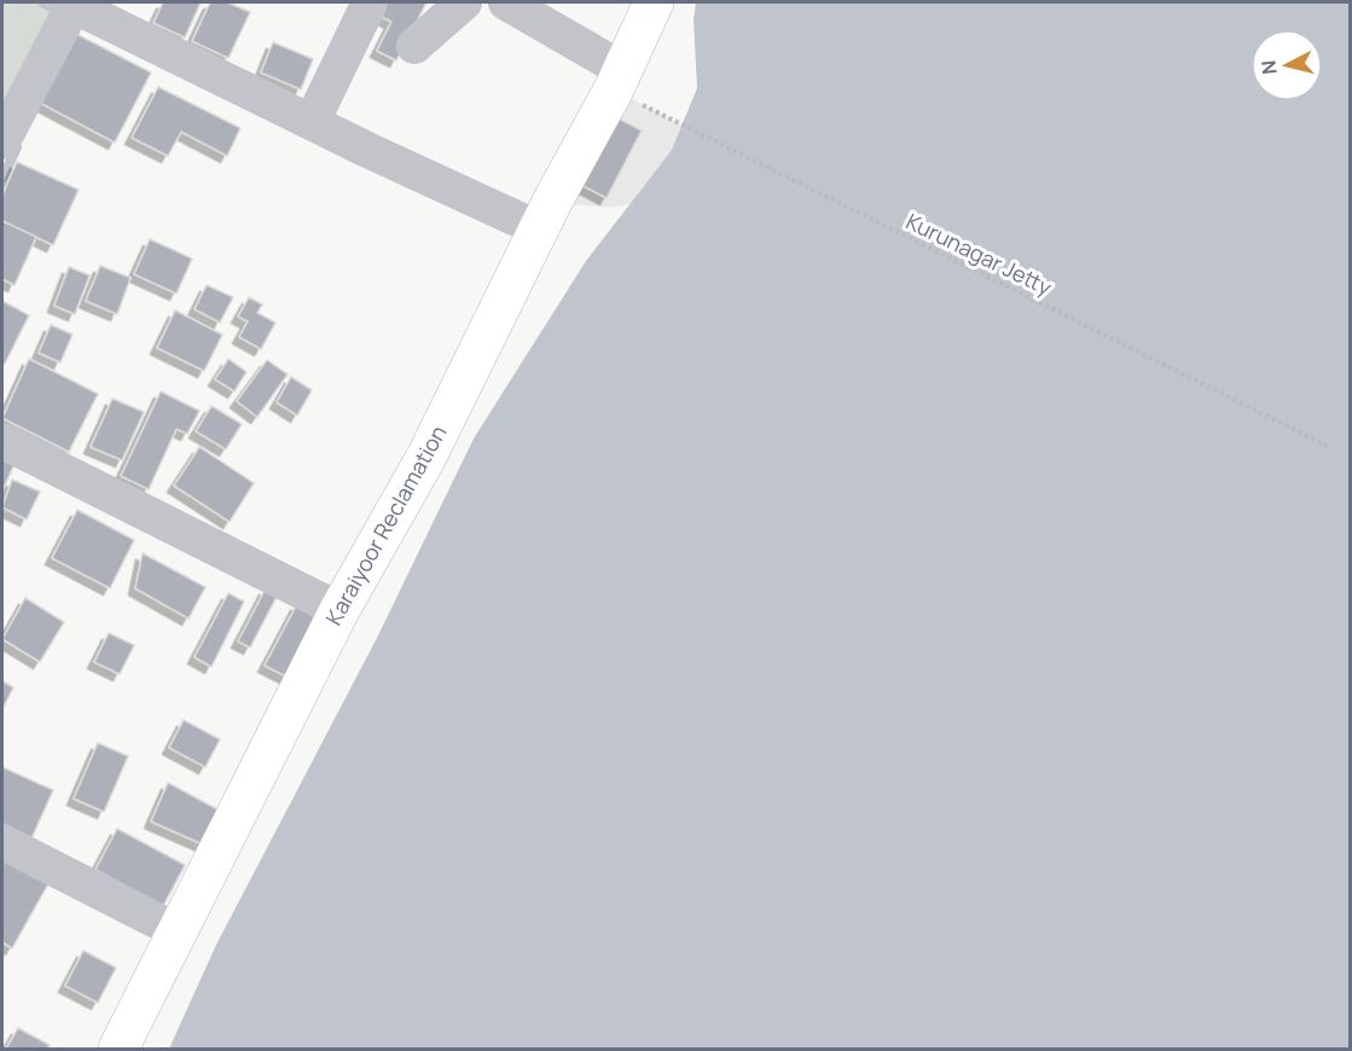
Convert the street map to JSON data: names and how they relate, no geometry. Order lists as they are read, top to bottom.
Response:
{
  "streets": {
    "main road": ["Karaiyoor Reclamation"],
    "path": ["Kurunagar Jetty"]
  },
  "crossings": [
    ["Kurunagar Jetty", "Karaiyoor Reclamation"]
  ],
  "north": "left"
}
